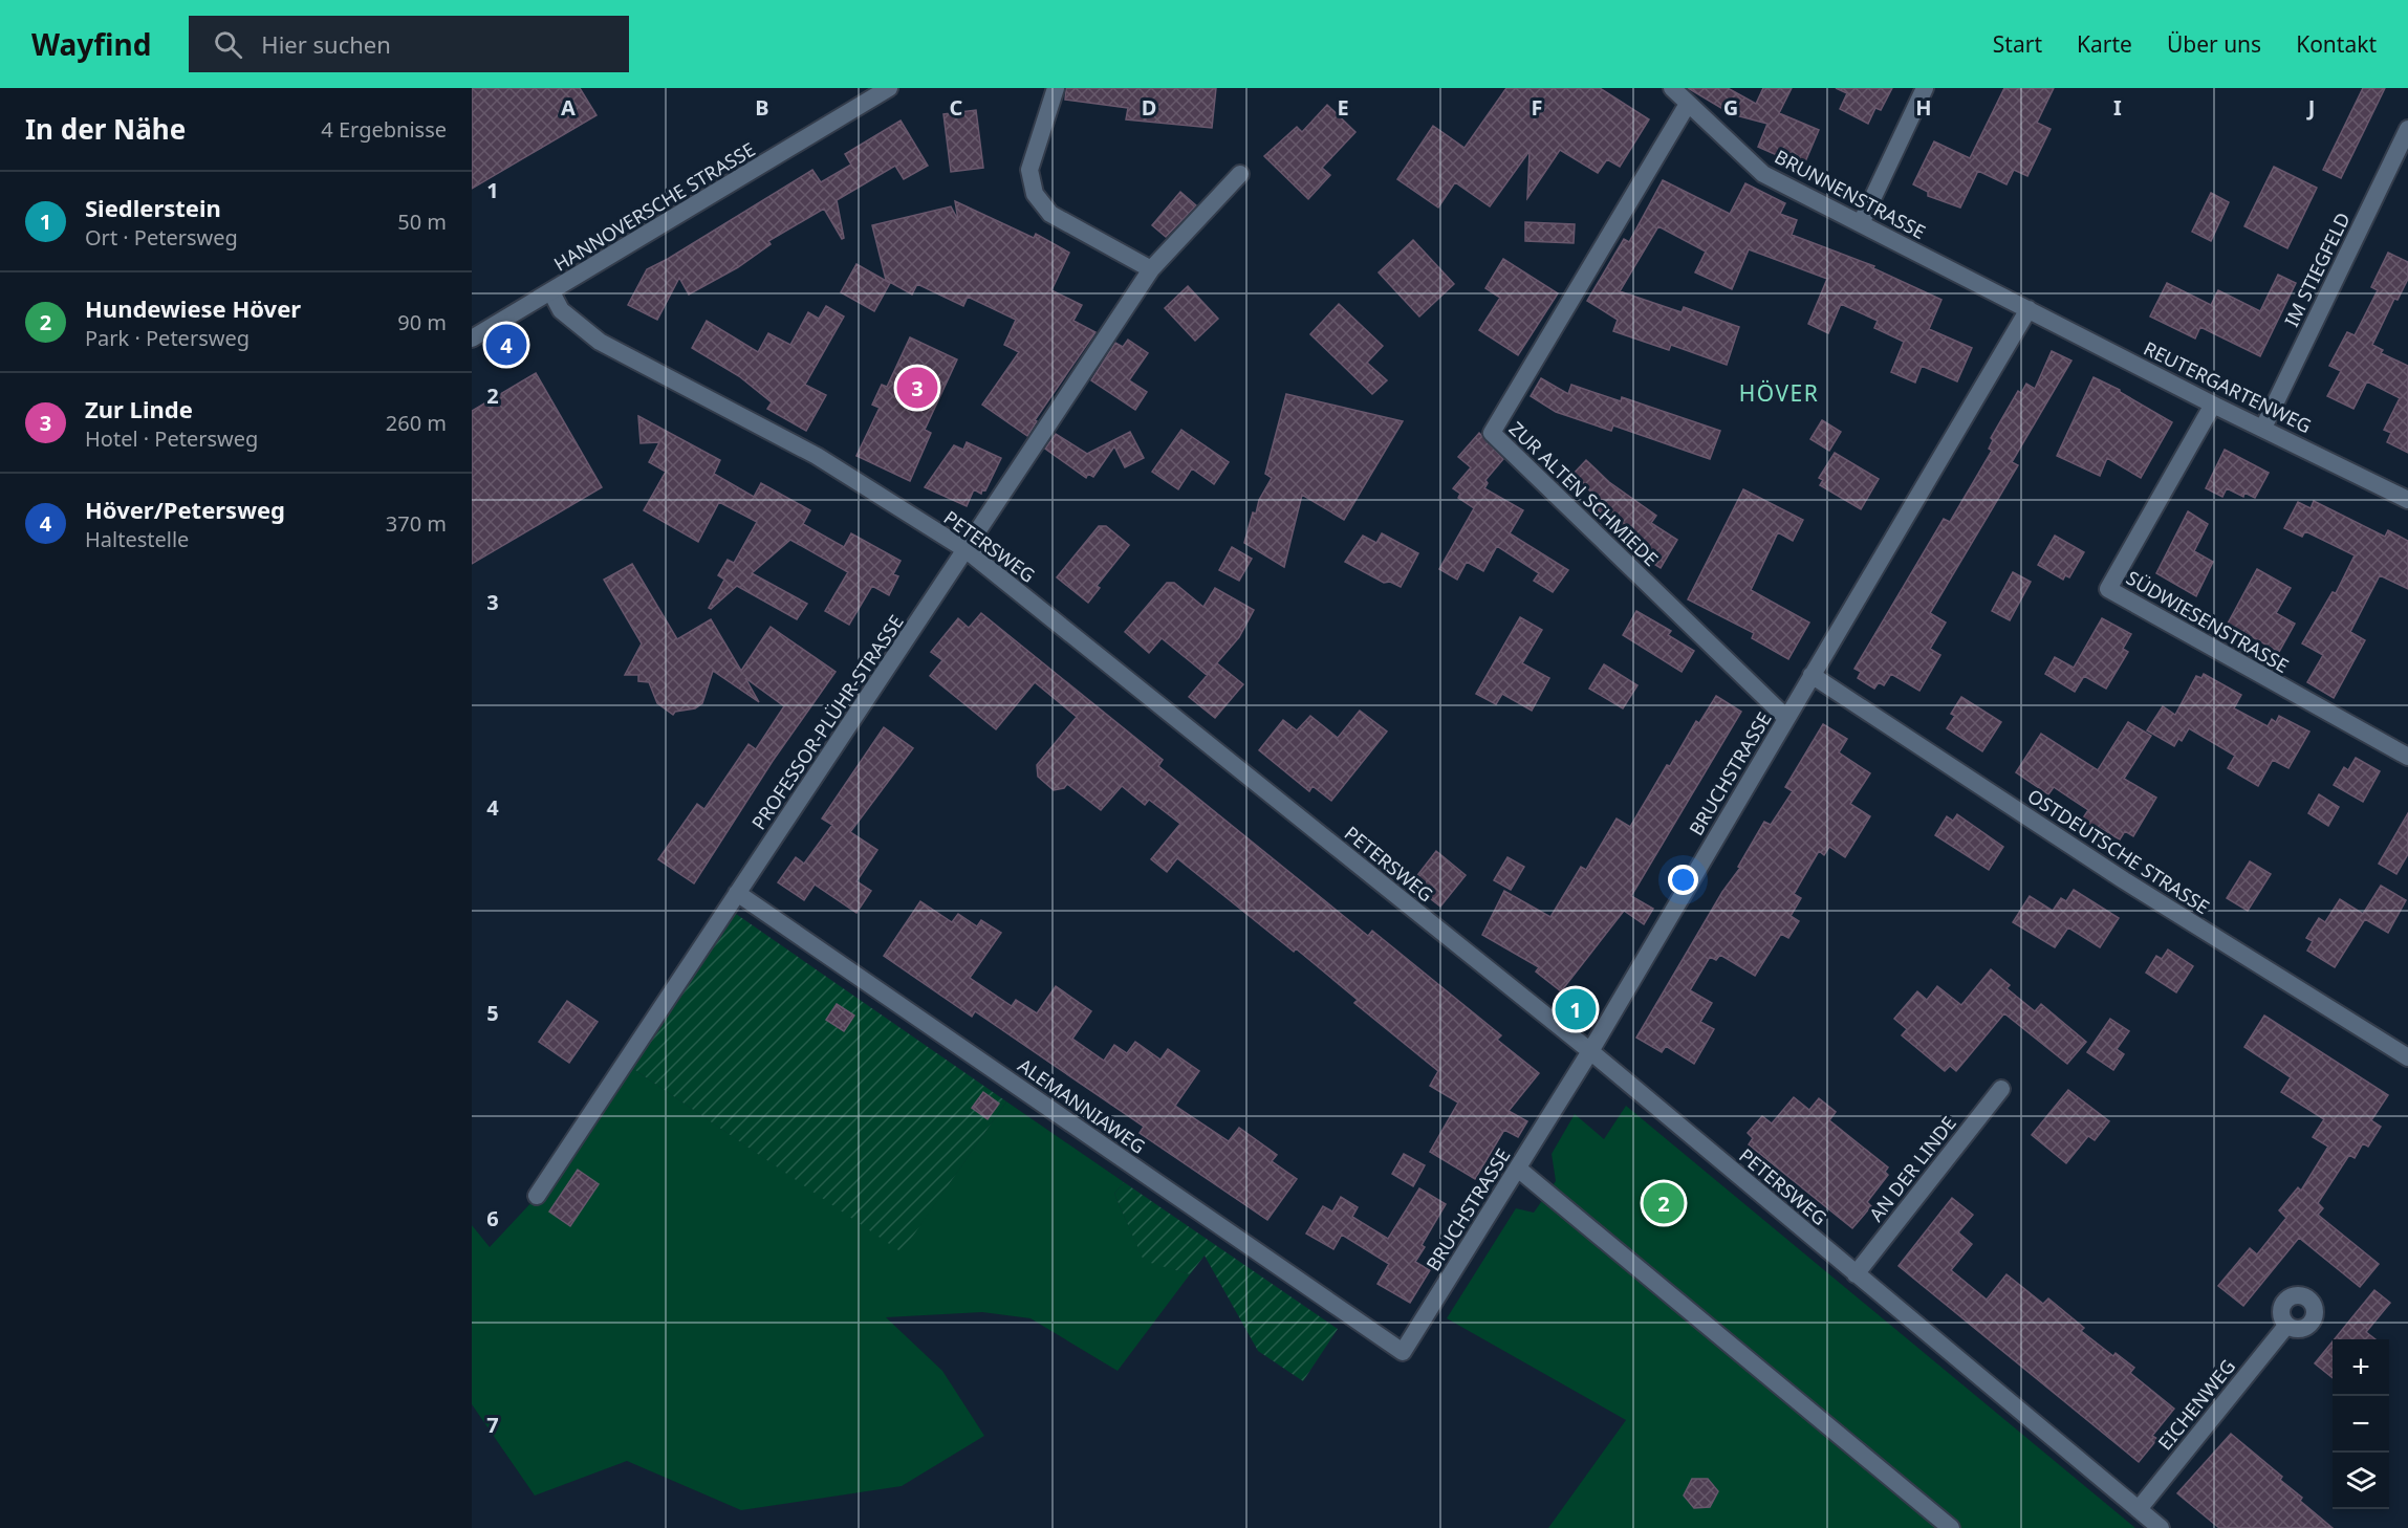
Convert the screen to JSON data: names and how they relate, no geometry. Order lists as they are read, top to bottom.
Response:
{
  "streets": {
    "street": [
      "BRUNNENSTRASSE",
      "HANNOVERSCHE STRASSE",
      "IM STIEGFELD",
      "REUTERGARTENWEG",
      "ZUR ALTEN SCHMIEDE",
      "PETERSWEG",
      "SÜDWIESENSTRASSE",
      "PROFESSOR-PLÜHR-STRASSE",
      "BRUCHSTRASSE",
      "OSTDEUTSCHE STRASSE",
      "ALEMANNIAWEG",
      "AN DER LINDE",
      "EICHENWEG"
    ]
  },
  "crossings": [
    ["BRUNNENSTRASSE", "REUTERGARTENWEG"],
    ["BRUNNENSTRASSE", "ZUR ALTEN SCHMIEDE"],
    ["BRUNNENSTRASSE", "BRUCHSTRASSE"],
    ["HANNOVERSCHE STRASSE", "PETERSWEG"],
    ["IM STIEGFELD", "REUTERGARTENWEG"],
    ["REUTERGARTENWEG", "SÜDWIESENSTRASSE"],
    ["REUTERGARTENWEG", "BRUCHSTRASSE"],
    ["ZUR ALTEN SCHMIEDE", "BRUCHSTRASSE"],
    ["PETERSWEG", "PROFESSOR-PLÜHR-STRASSE"],
    ["PETERSWEG", "BRUCHSTRASSE"],
    ["PETERSWEG", "AN DER LINDE"],
    ["PETERSWEG", "EICHENWEG"],
    ["PROFESSOR-PLÜHR-STRASSE", "ALEMANNIAWEG"],
    ["BRUCHSTRASSE", "OSTDEUTSCHE STRASSE"],
    ["BRUCHSTRASSE", "ALEMANNIAWEG"]
  ],
  "districts": ["HÖVER"],
  "page": {
    "header": "Wayfind",
    "search": "Hier suchen",
    "nav": [
      "Start",
      "Karte",
      "Über uns",
      "Kontakt"
    ],
    "heading": ["In der Nähe", "4 Ergebnisse"],
    "list": [
      {
        "mark": "1",
        "name": "Siedlerstein",
        "note": "Ort · Petersweg",
        "value": "50 m"
      },
      {
        "mark": "2",
        "name": "Hundewiese Höver",
        "note": "Park · Petersweg",
        "value": "90 m"
      },
      {
        "mark": "3",
        "name": "Zur Linde",
        "note": "Hotel · Petersweg",
        "value": "260 m"
      },
      {
        "mark": "4",
        "name": "Höver/Petersweg",
        "note": "Haltestelle",
        "value": "370 m"
      }
    ],
    "pins": [
      "4",
      "3",
      "1",
      "2"
    ],
    "map_buttons": ["+", "−"]
  },
  "grid": {
    "columns": [
      "A",
      "B",
      "C",
      "D",
      "E",
      "F",
      "G",
      "H",
      "I",
      "J"
    ],
    "rows": [
      "1",
      "2",
      "3",
      "4",
      "5",
      "6",
      "7"
    ]
  }
}
